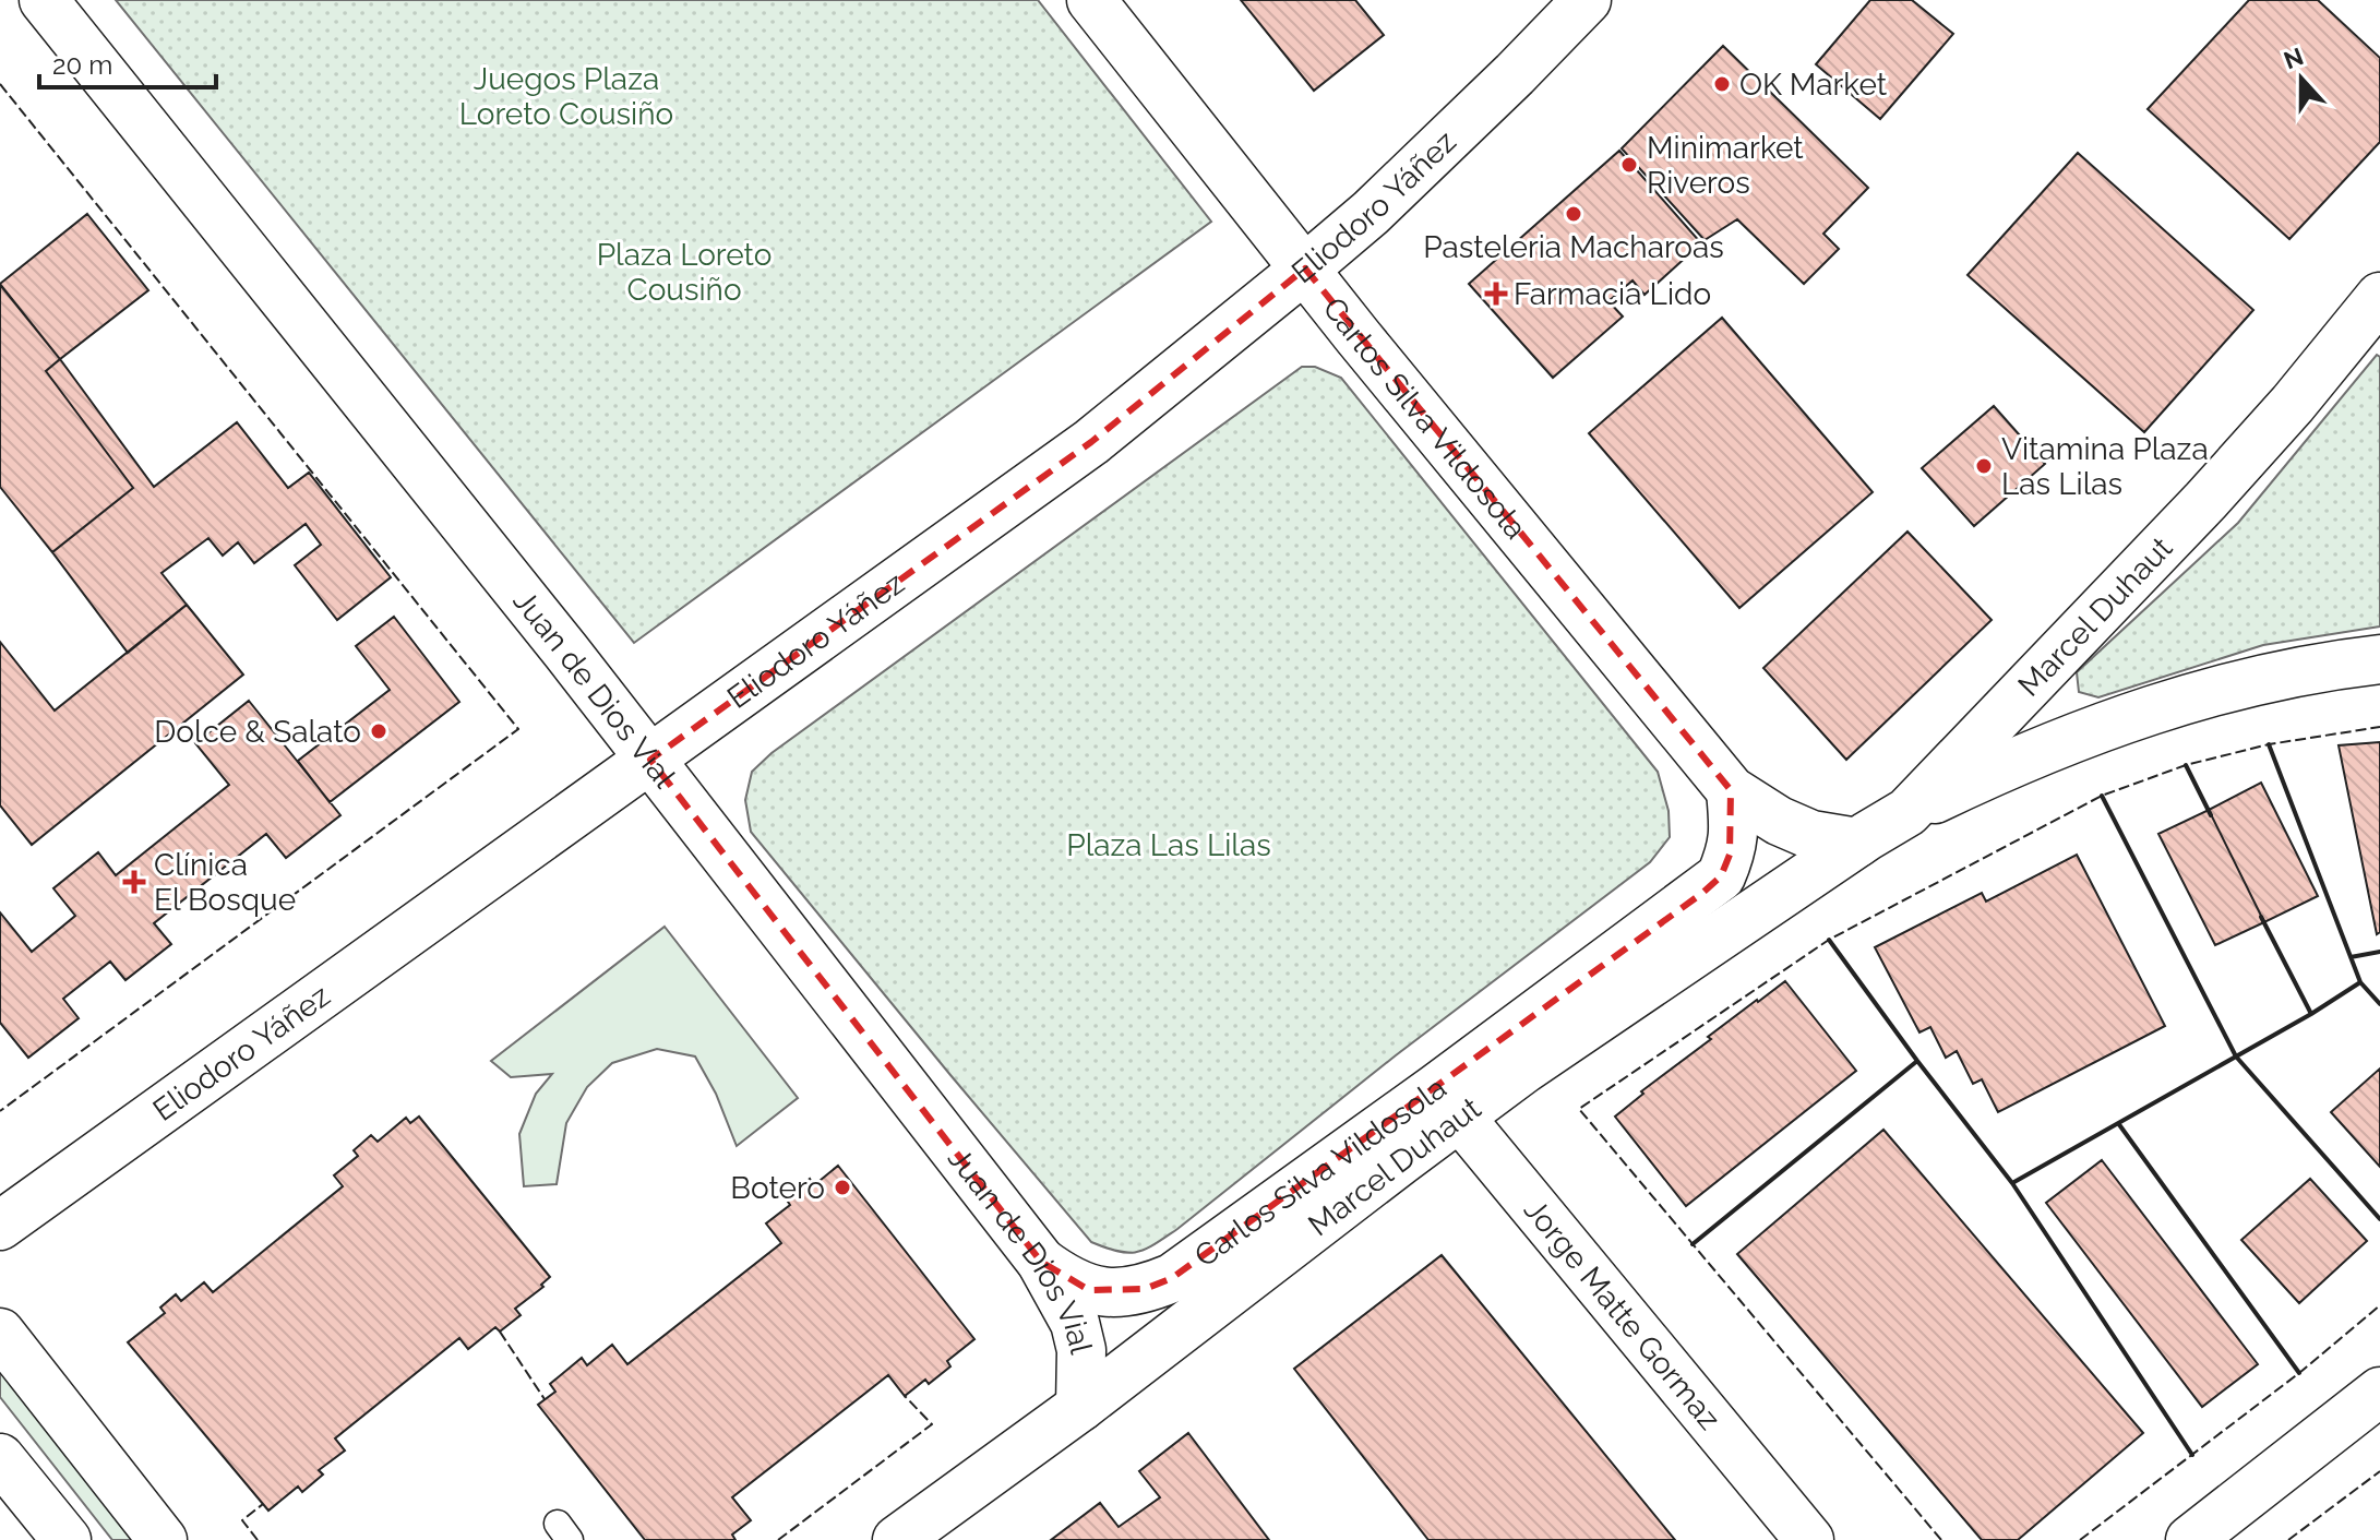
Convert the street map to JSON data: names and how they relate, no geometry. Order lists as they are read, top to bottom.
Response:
{
  "streets": {
    "street": [
      "Eliodoro Yáñez",
      "Carlos Silva Vildosola",
      "Marcel Duhaut",
      "Juan de Dios Vial",
      "Jorge Matte Gormaz"
    ]
  },
  "crossings": [
    ["Eliodoro Yáñez", "Carlos Silva Vildosola"],
    ["Eliodoro Yáñez", "Juan de Dios Vial"],
    ["Carlos Silva Vildosola", "Marcel Duhaut"],
    ["Carlos Silva Vildosola", "Juan de Dios Vial"],
    ["Carlos Silva Vildosola", "Jorge Matte Gormaz"],
    ["Marcel Duhaut", "Juan de Dios Vial"],
    ["Marcel Duhaut", "Jorge Matte Gormaz"]
  ],
  "parks": ["Juegos Plaza Loreto Cousiño", "Plaza Loreto Cousiño", "Plaza Las Lilas"],
  "places": {
    "other": [
      "OK Market",
      "Minimarket Riveros",
      "Pasteleria Macharoas",
      "Vitamina Plaza Las Lilas",
      "Dolce & Salato",
      "Botero"
    ],
    "health": ["Farmacia Lido", "Clínica El Bosque"]
  },
  "scale_bar": "20 m",
  "north": "top"
}
